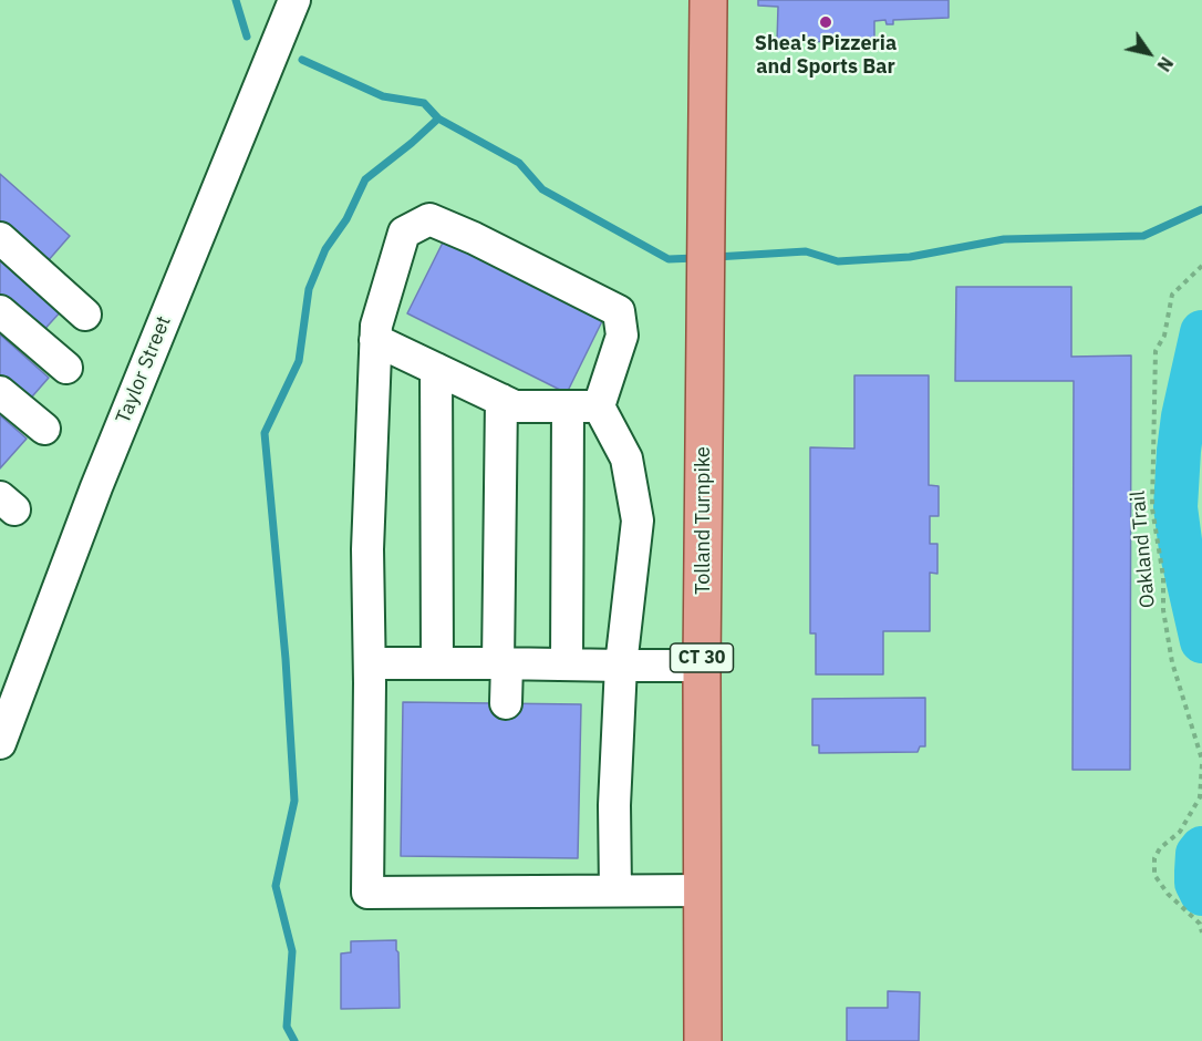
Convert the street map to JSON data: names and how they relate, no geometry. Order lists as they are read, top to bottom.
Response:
{
  "streets": {
    "main road": ["Tolland Turnpike", "CT 30"],
    "street": ["Taylor Street"],
    "path": ["Oakland Trail"]
  },
  "places": ["Shea's Pizzeria and Sports Bar"],
  "north": "bottom right"
}
